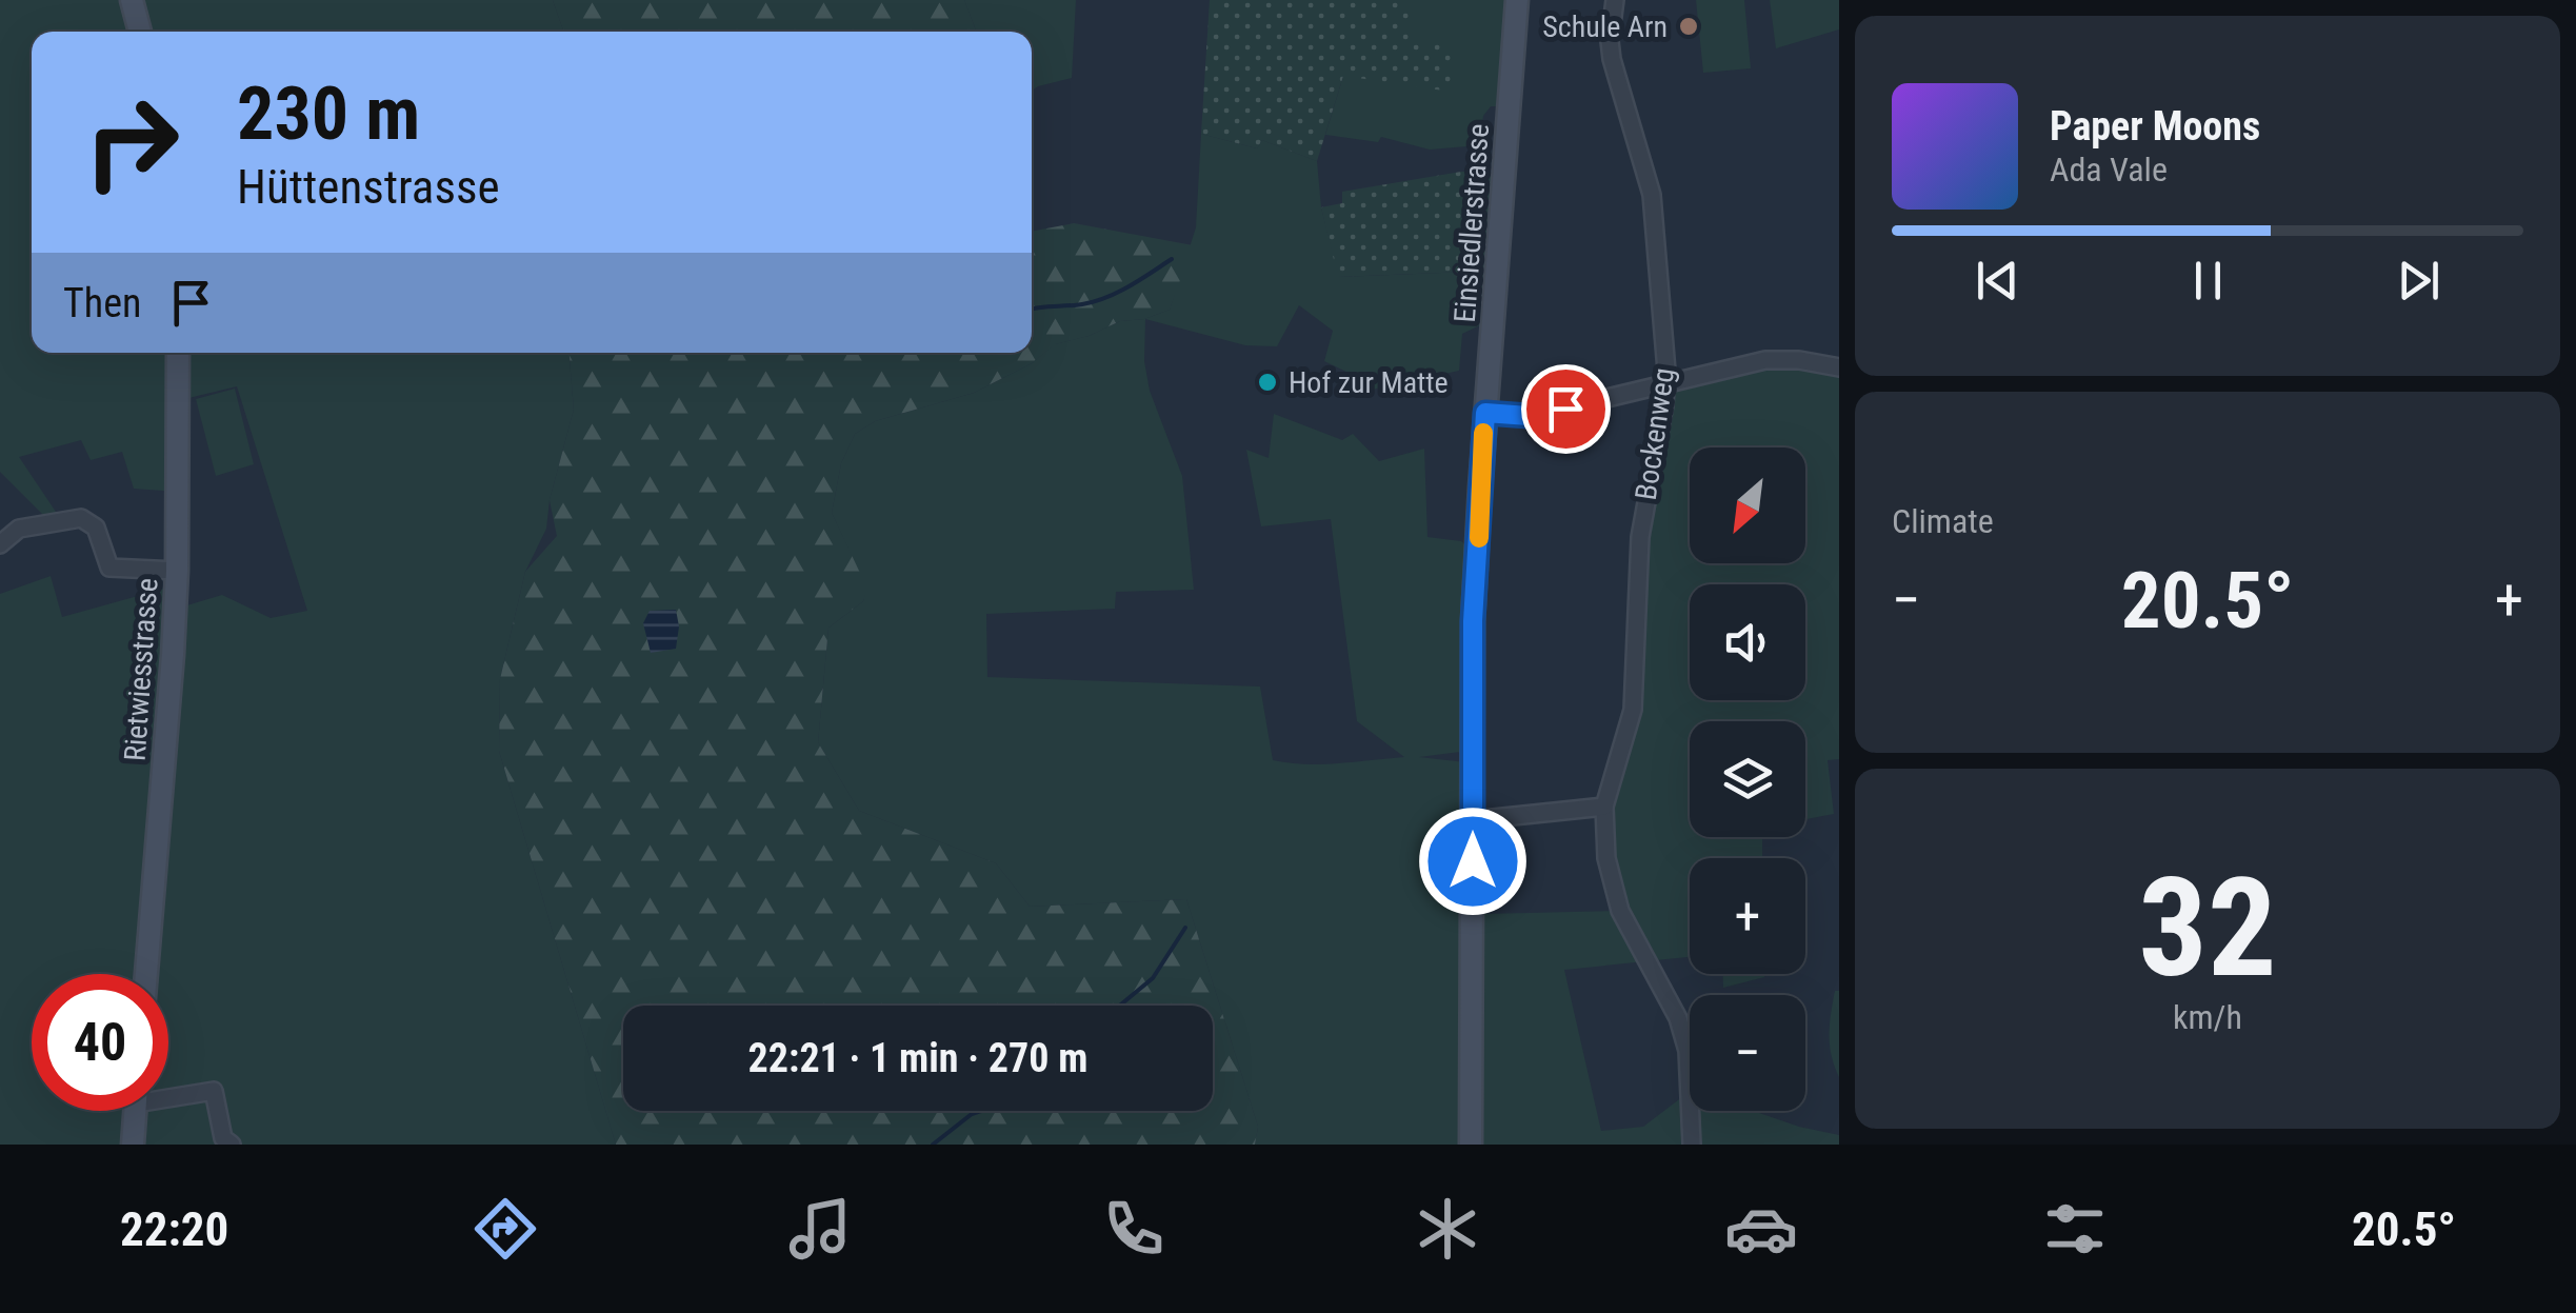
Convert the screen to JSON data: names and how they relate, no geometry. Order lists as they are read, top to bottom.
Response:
{
  "streets": {
    "street": ["Einsiedlerstrasse", "Bockenweg", "Rietwiesstrasse"]
  },
  "places": ["Schule Arn", "Hof zur Matte"],
  "north": "bottom left",
  "page": {
    "turn": ["230 m", "Hüttenstrasse"],
    "song": ["Paper Moons", "Ada Vale"],
    "then": "Then",
    "tile": [
      "Climate",
      ["32", "km/h"]
    ],
    "map_buttons": ["+", "−"],
    "heat": ["−", "20.5°", "+"],
    "limit": "40",
    "trip": "22:21 · 1 min · 270 m",
    "tabs": ["22:20", "20.5°"]
  }
}
